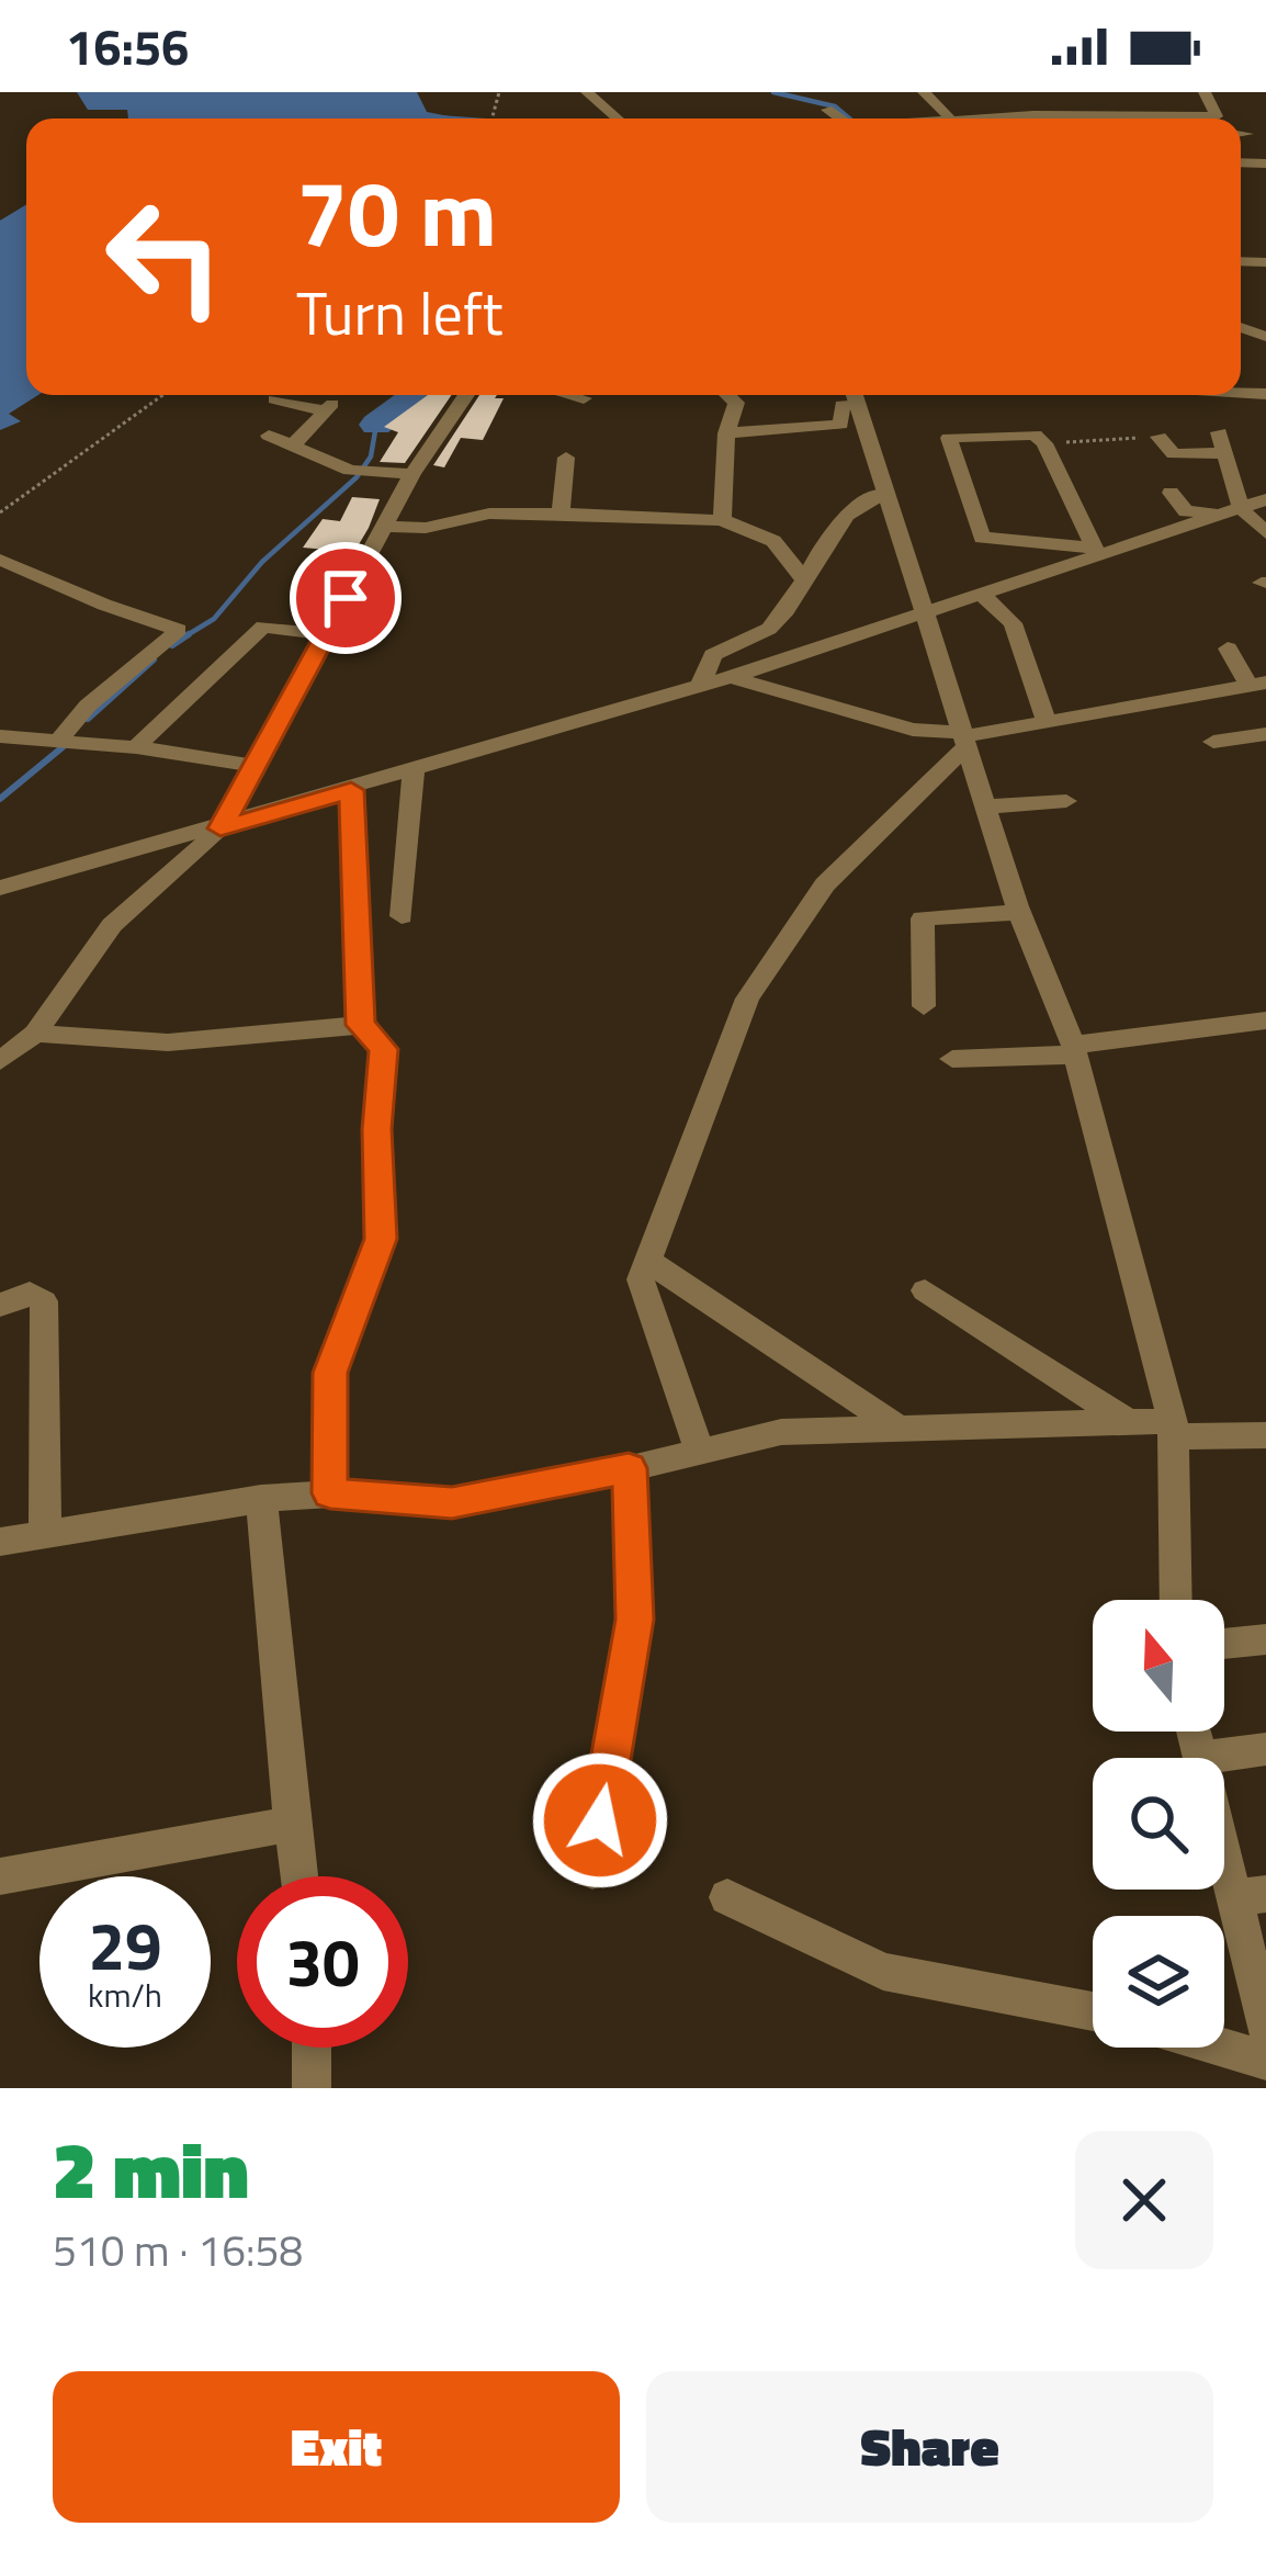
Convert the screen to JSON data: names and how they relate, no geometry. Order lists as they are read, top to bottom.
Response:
{
  "north": "top",
  "page": {
    "status": "16:56",
    "turn": ["70 m", "Turn left"],
    "speed": "29 km/h",
    "limit": "30",
    "heading": ["2 min", "510 m · 16:58"],
    "buttons": ["Exit", "Share"]
  }
}
